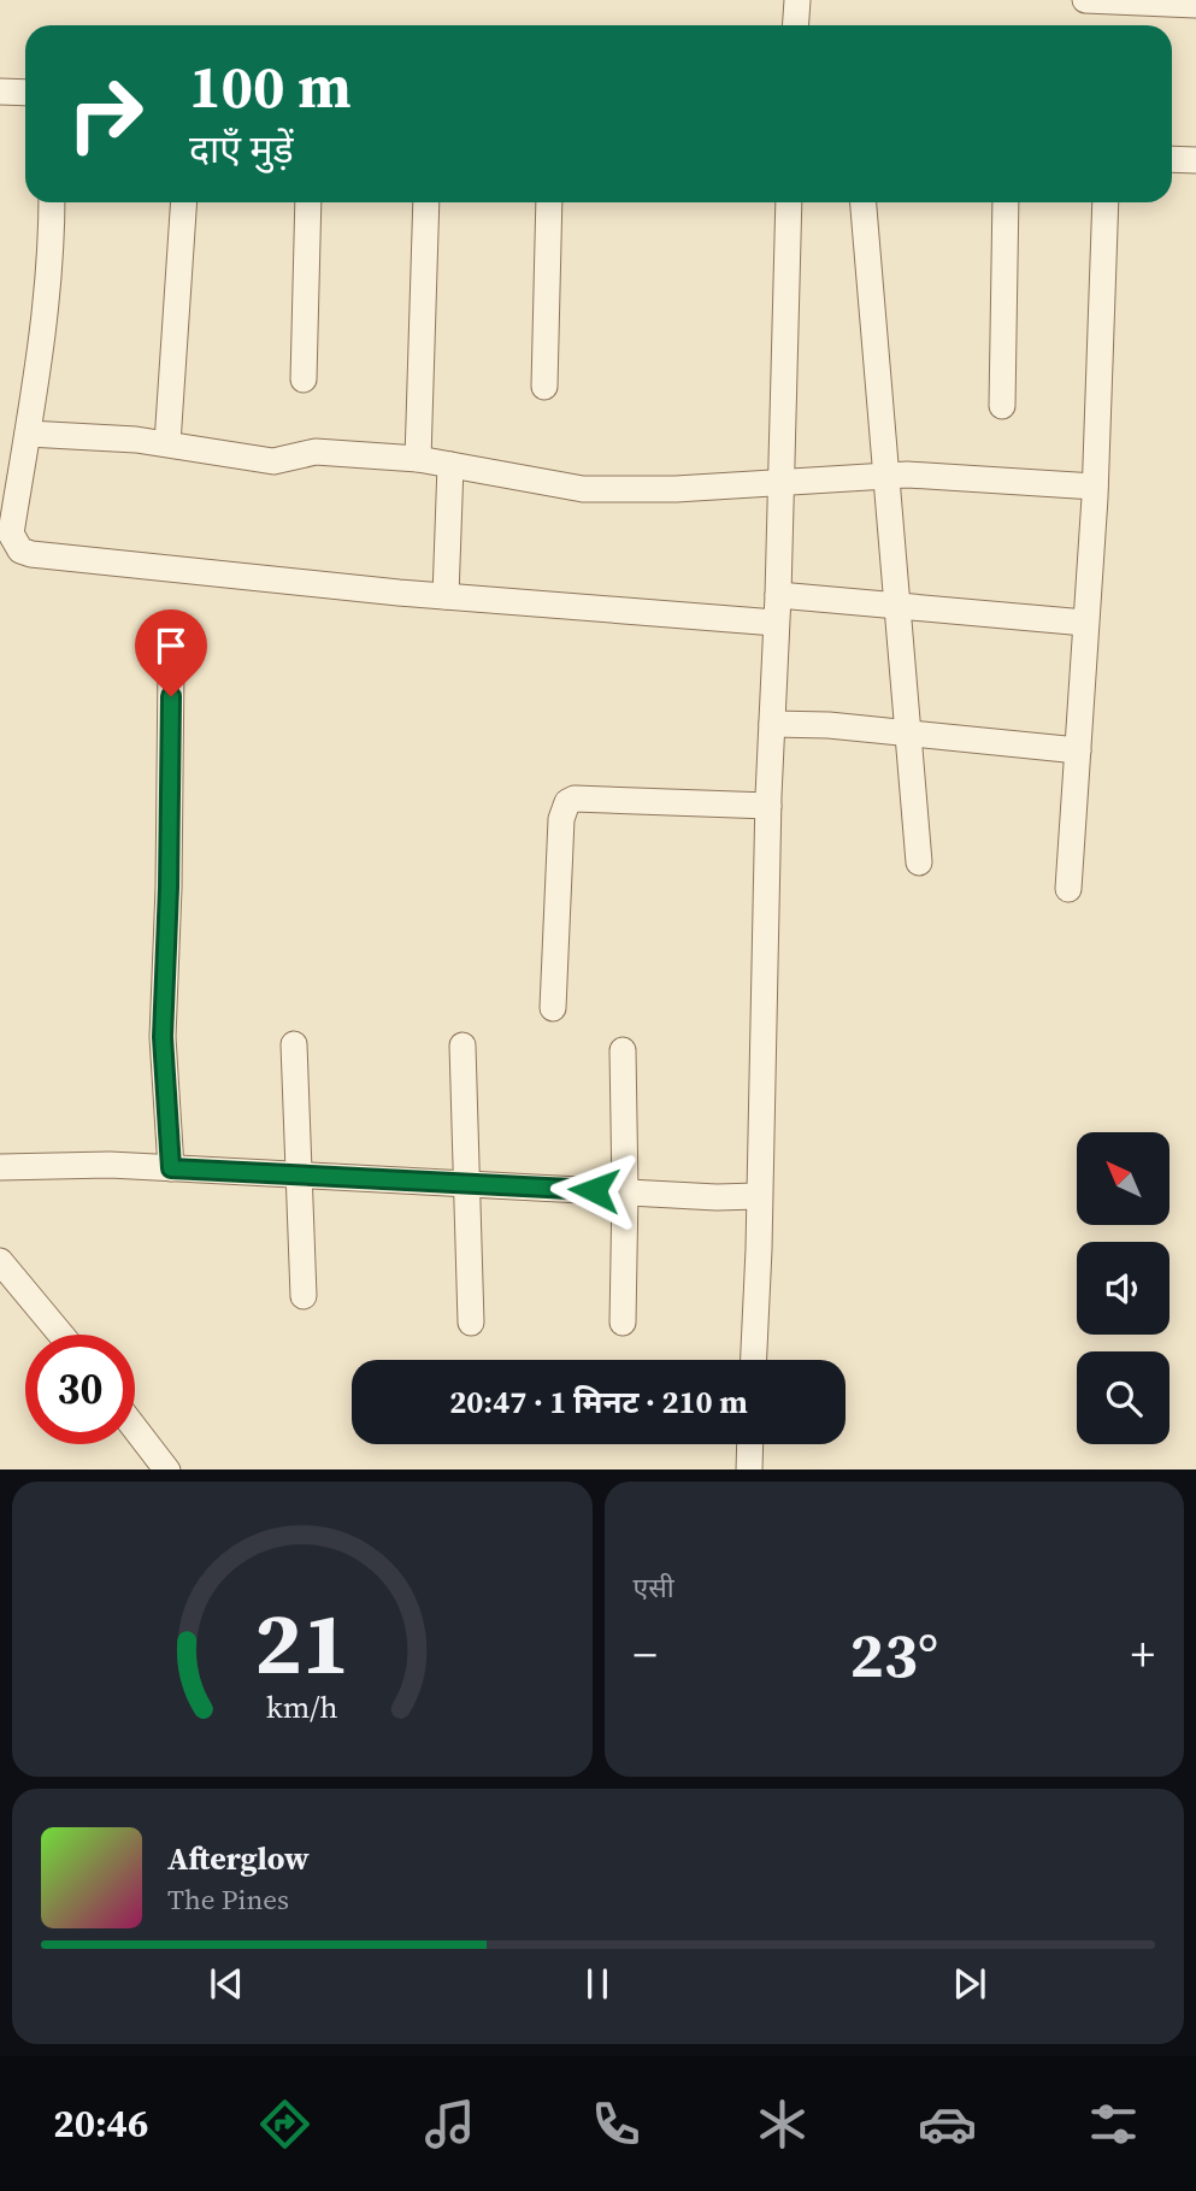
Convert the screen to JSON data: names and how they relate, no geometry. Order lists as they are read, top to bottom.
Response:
{
  "north": "top left",
  "page": {
    "turn": ["100 m", "दाएँ मुड़ें"],
    "limit": "30",
    "trip": "20:47 · 1 मिनट · 210 m",
    "tile": "एसी",
    "heat": ["−", "23°", "+"],
    "song": ["Afterglow", "The Pines"],
    "tabs": "20:46",
    "gauge": ["21", "km/h"]
  }
}
